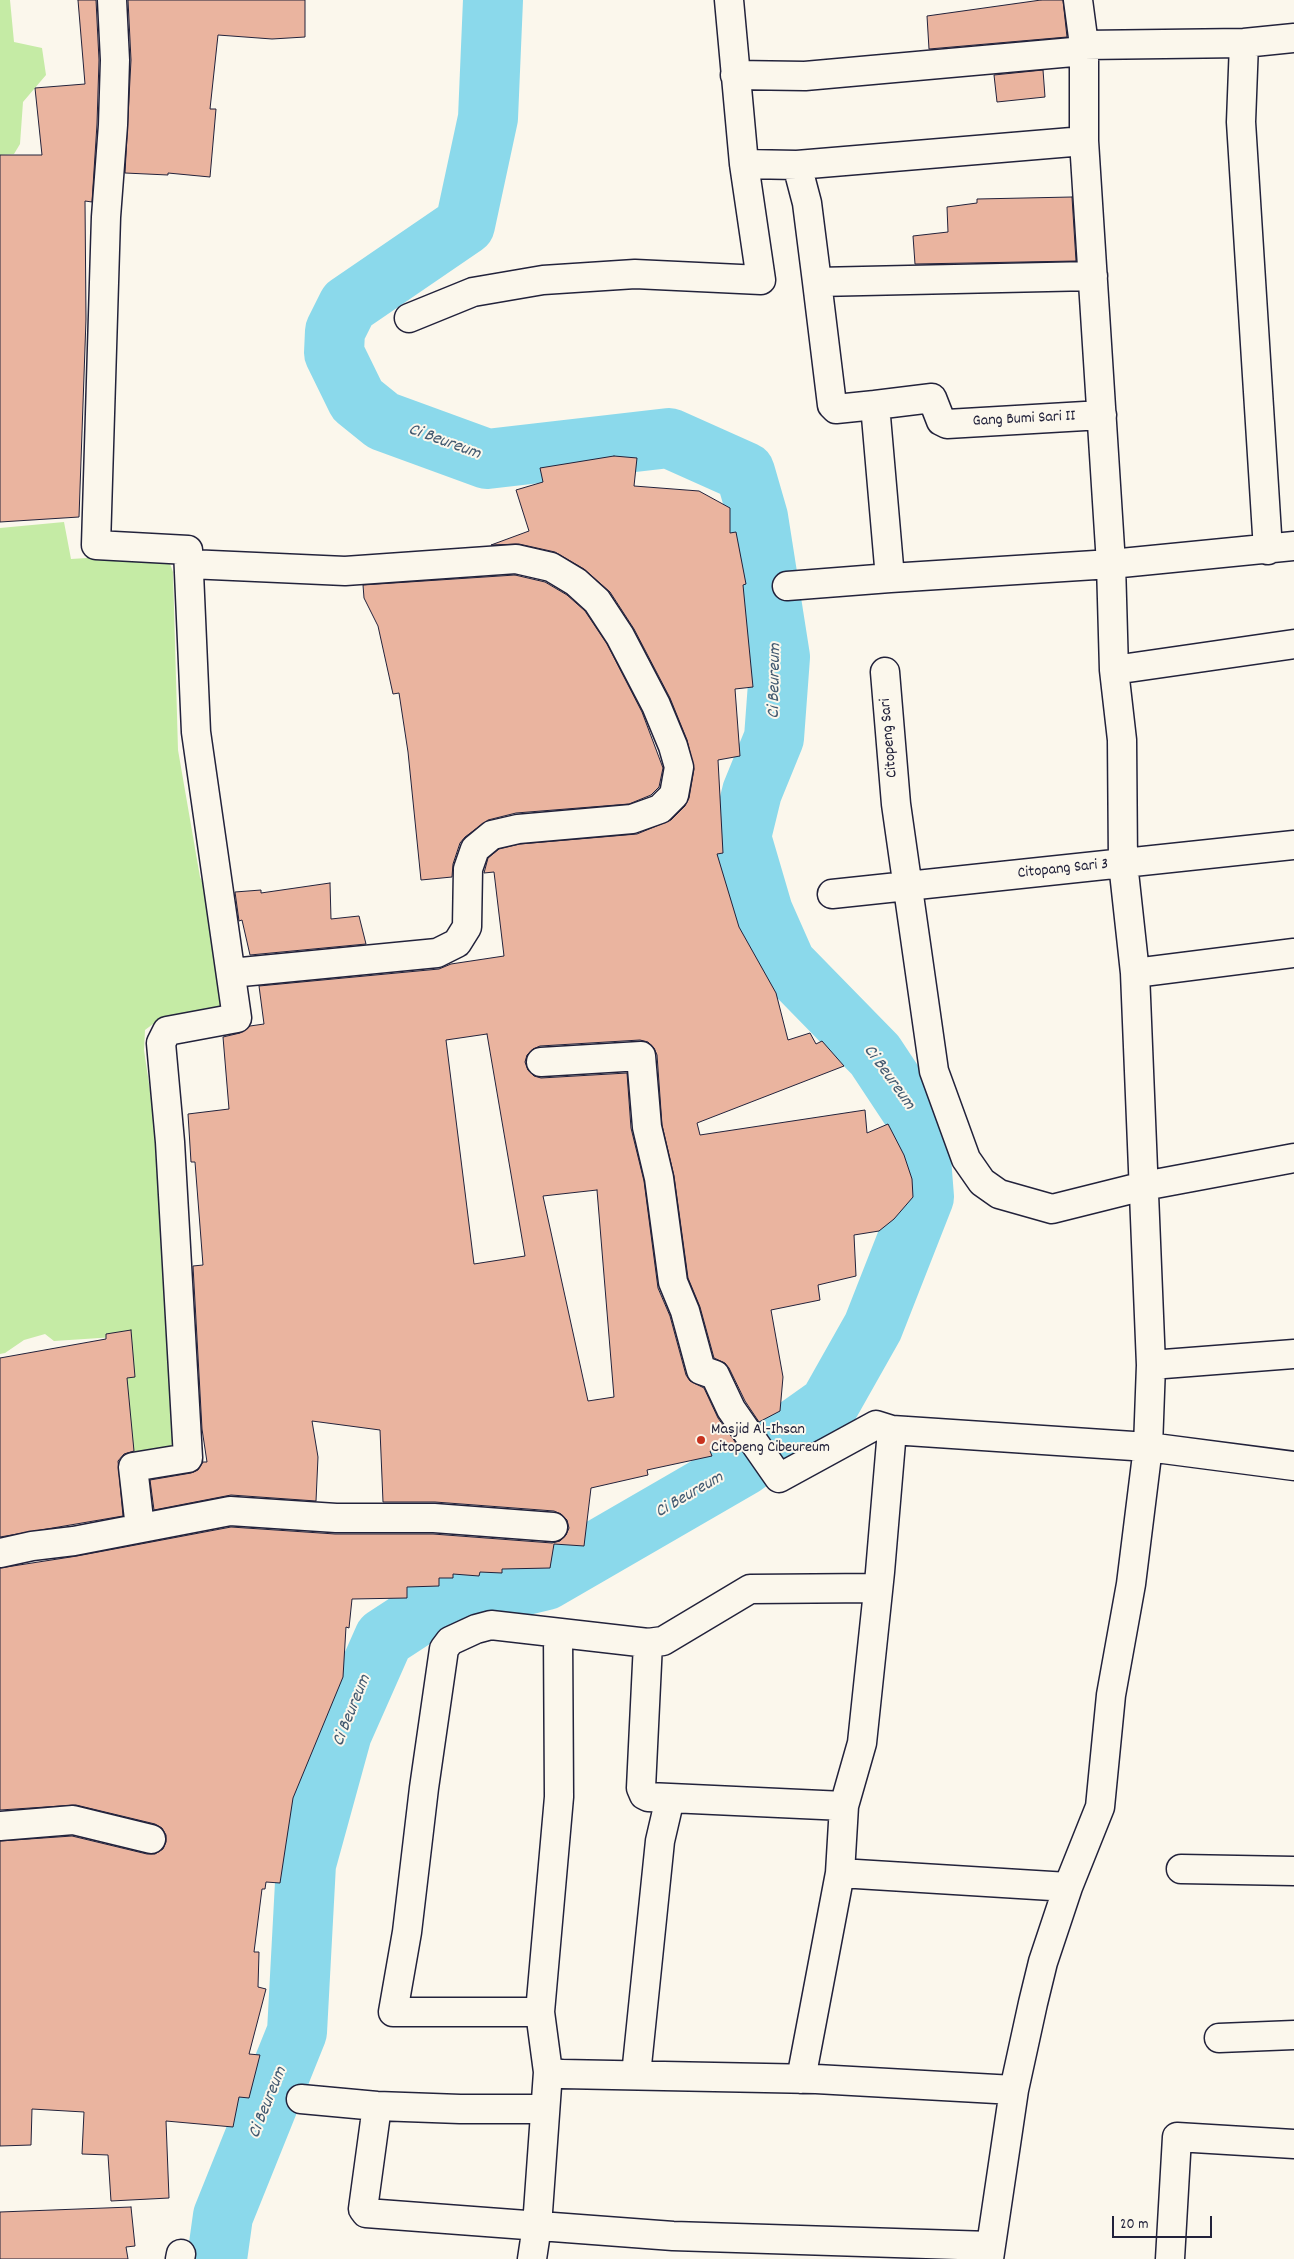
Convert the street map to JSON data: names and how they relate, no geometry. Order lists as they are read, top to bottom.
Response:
{
  "streets": {
    "street": ["Gang Bumi Sari II", "Citopeng Sari", "Citopang Sari 3"]
  },
  "crossings": [
    ["Citopeng Sari", "Citopang Sari 3"]
  ],
  "water": ["Ci Beureum"],
  "places": ["Masjid Al-Ihsan Citopeng Cibeureum"],
  "scale_bar": "20 m"
}
